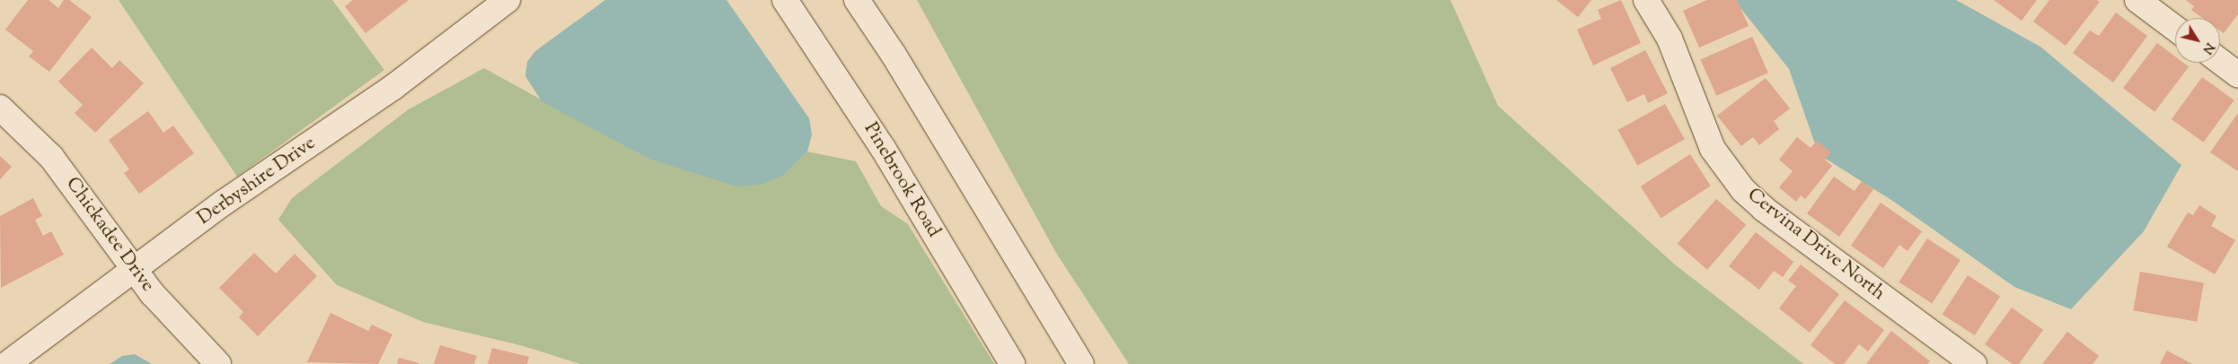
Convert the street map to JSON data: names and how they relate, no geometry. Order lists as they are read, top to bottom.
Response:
{
  "streets": {
    "street": [
      "Pinebrook Road",
      "Derbyshire Drive",
      "Chickadee Drive",
      "Cervina Drive North"
    ]
  },
  "crossings": [
    ["Derbyshire Drive", "Chickadee Drive"]
  ],
  "north": "bottom right"
}
